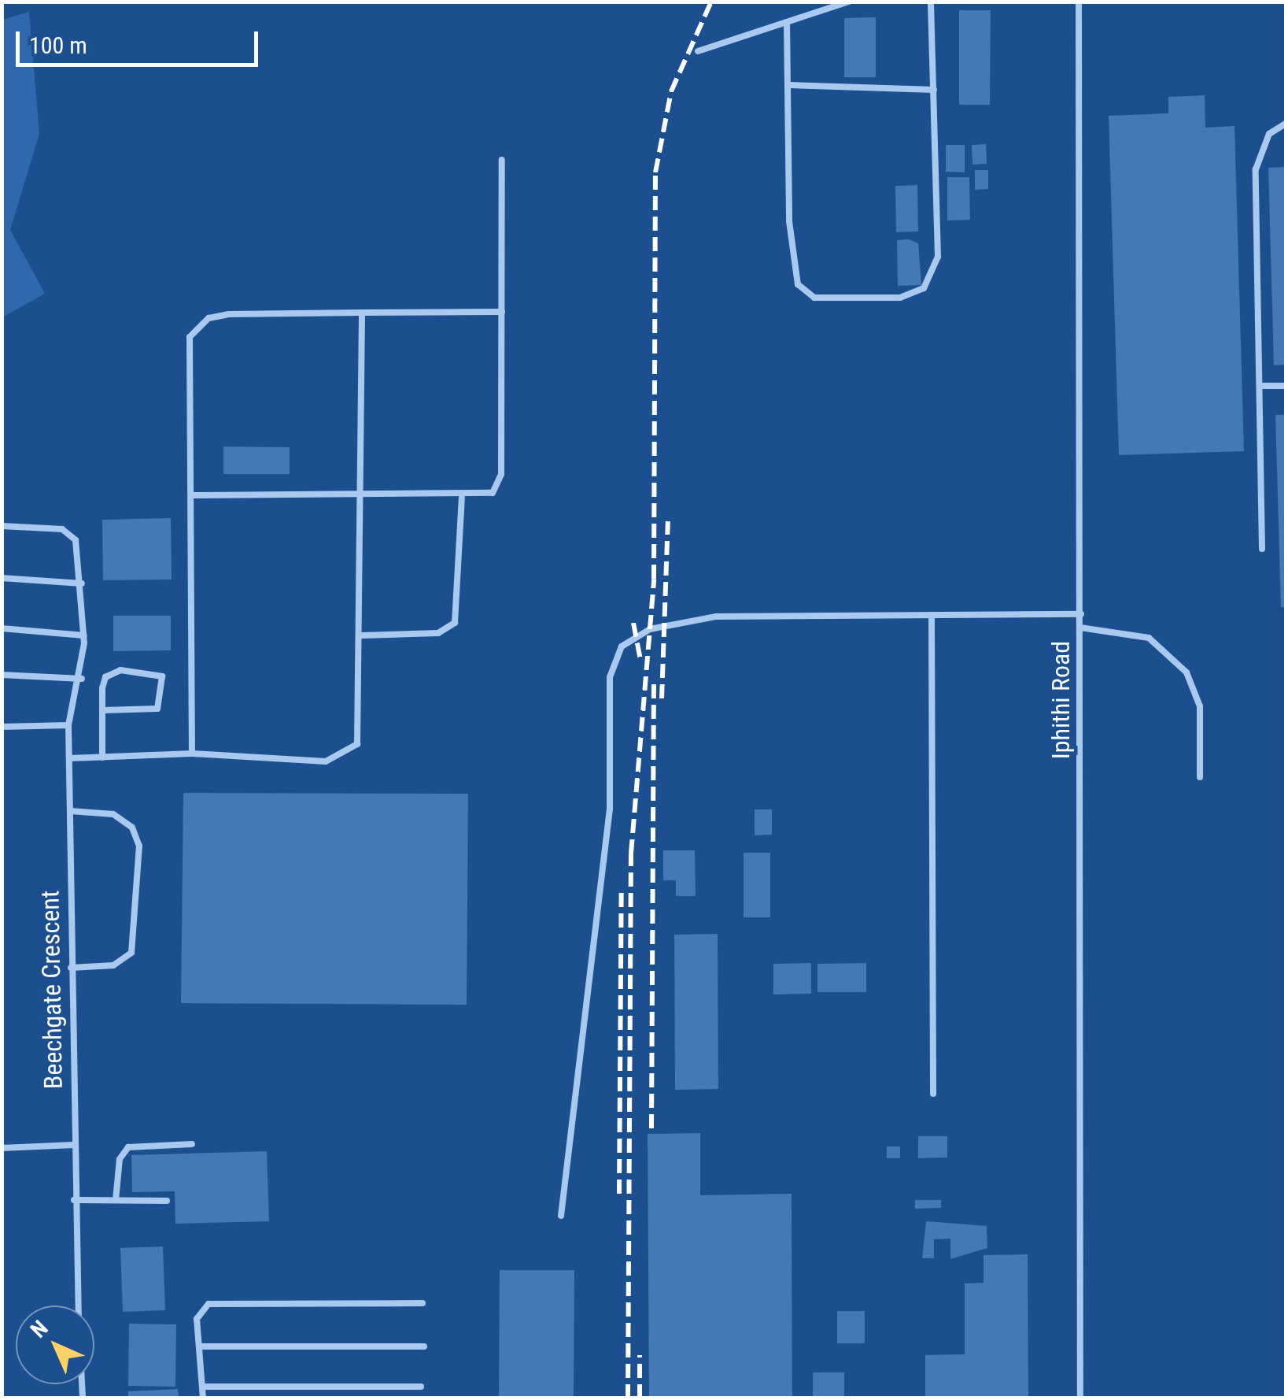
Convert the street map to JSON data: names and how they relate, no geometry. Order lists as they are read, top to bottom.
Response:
{
  "streets": {
    "lane": ["Iphithi Road", "Beechgate Crescent"]
  },
  "scale_bar": "100 m",
  "north": "top left"
}
